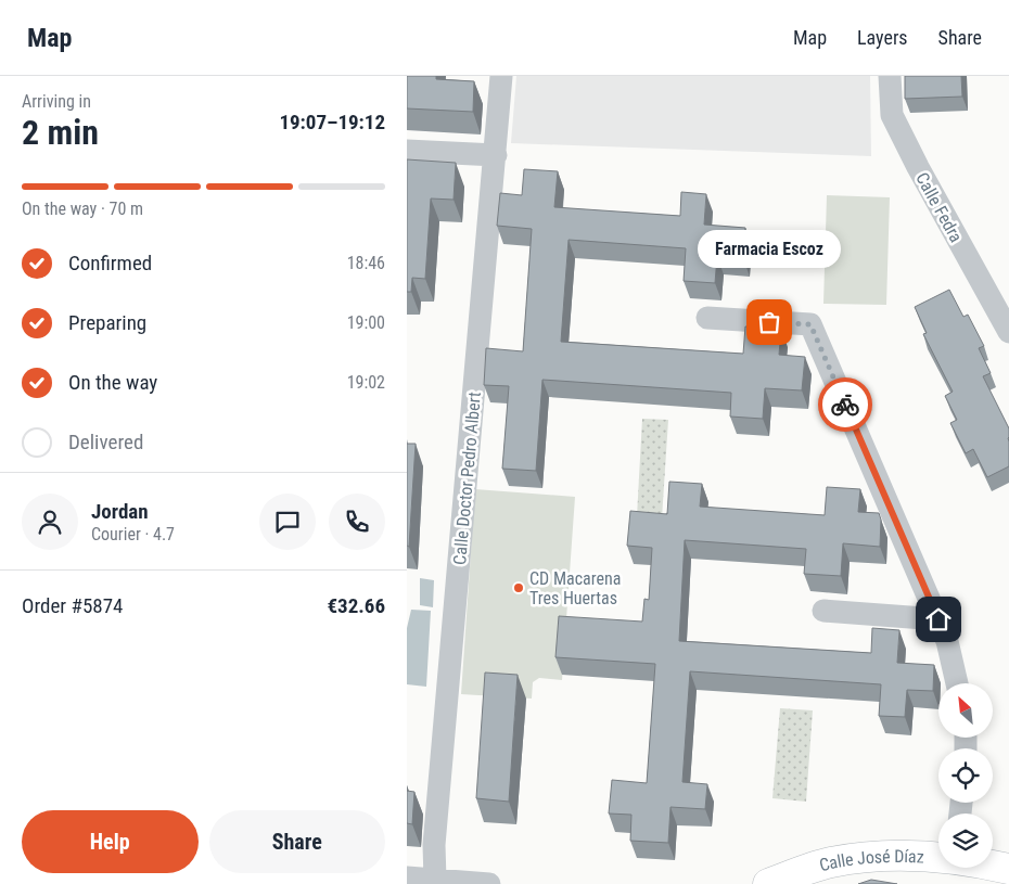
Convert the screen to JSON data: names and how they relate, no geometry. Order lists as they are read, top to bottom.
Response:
{
  "streets": {
    "main road": ["Calle José Díaz"],
    "street": ["Calle Fedra", "Calle Doctor Pedro Albert"]
  },
  "places": ["Farmacia Escoz", "CD Macarena Tres Huertas"],
  "north": "top left",
  "page": {
    "header": "Map",
    "nav": ["Map", "Layers", "Share"],
    "heading": ["2 min", "Arriving in", "19:07–19:12"],
    "panel": [
      "Jordan",
      "Courier · 4.7",
      "Order #5874",
      "€32.66"
    ],
    "bar": "On the way · 70 m",
    "bubble": "Farmacia Escoz",
    "list": [
      ["Confirmed", "18:46"],
      ["Preparing", "19:00"],
      ["On the way", "19:02"],
      "Delivered"
    ],
    "buttons": ["Help", "Share"]
  }
}
